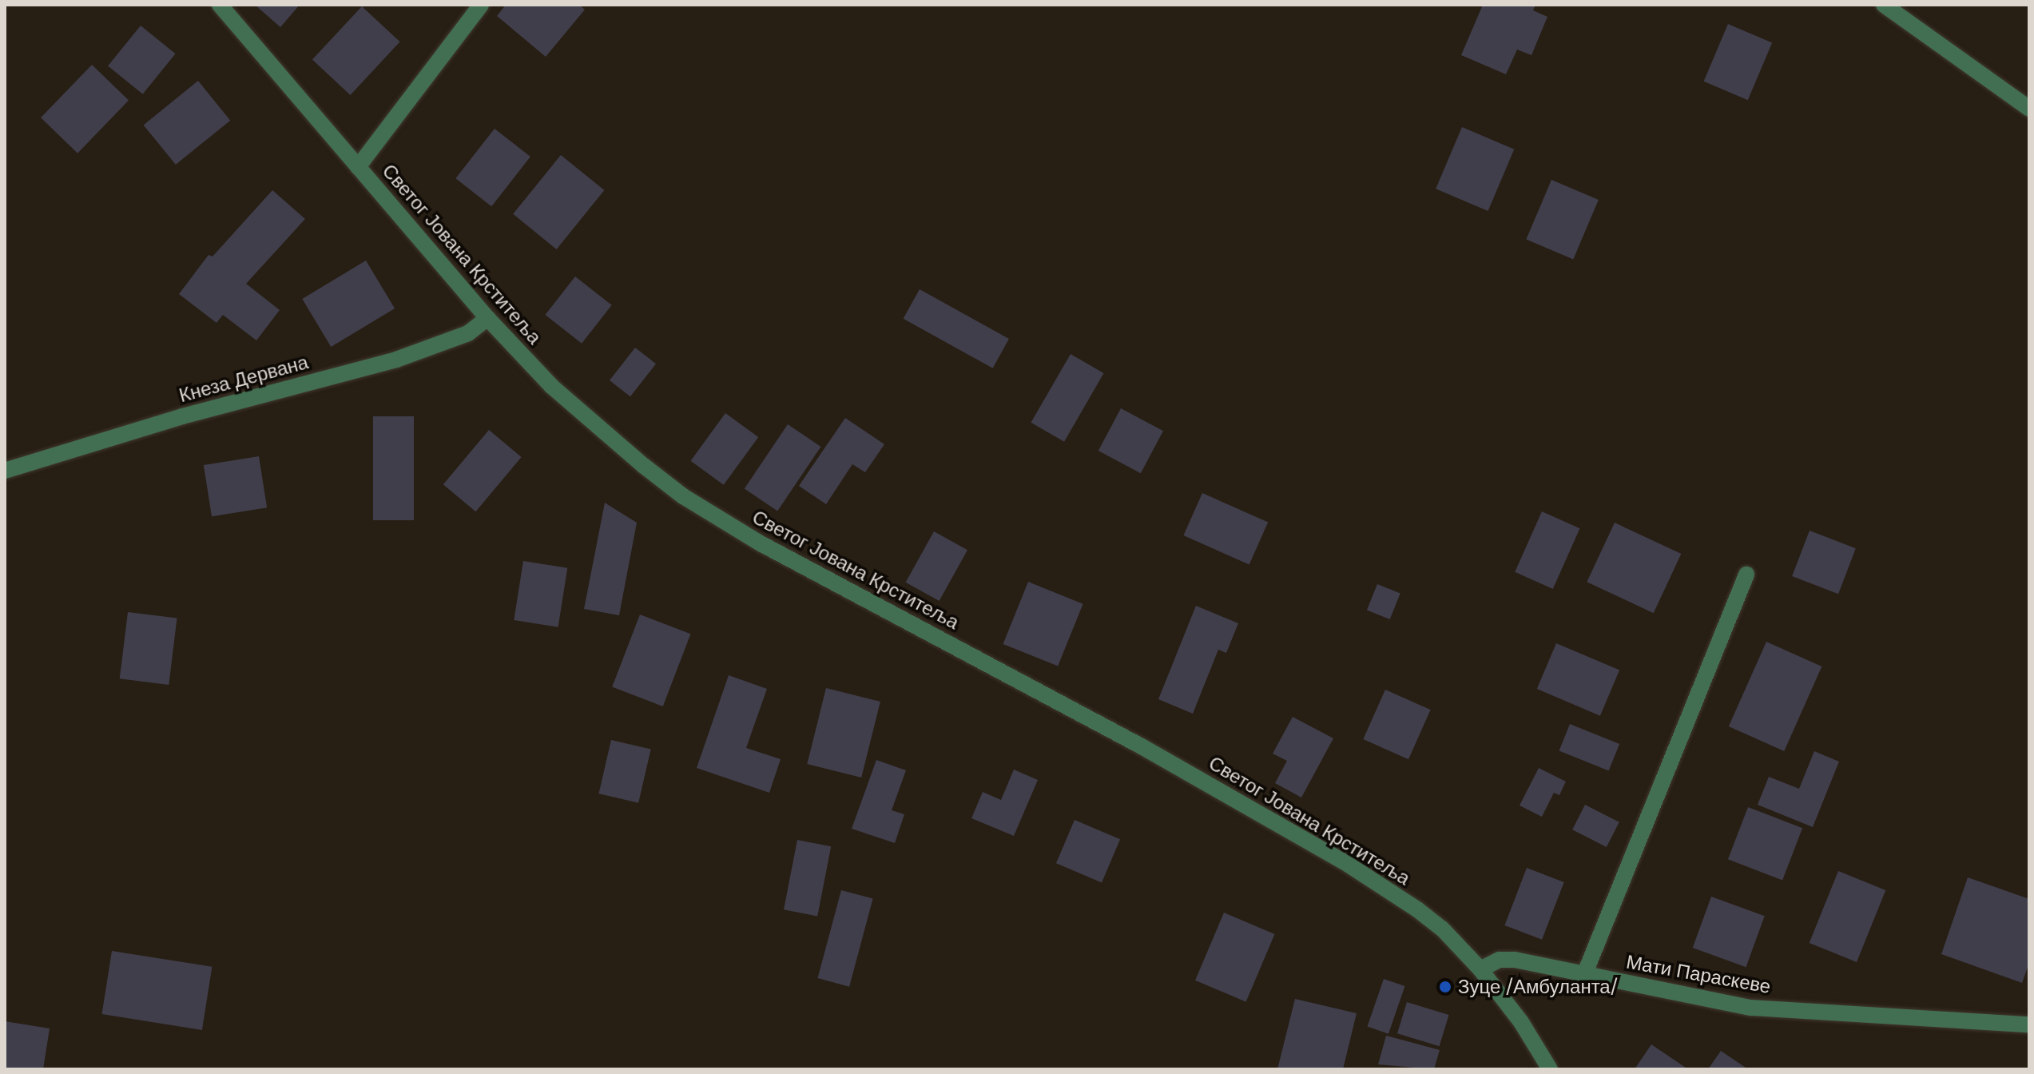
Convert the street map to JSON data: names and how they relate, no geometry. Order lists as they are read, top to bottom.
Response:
{
  "streets": {
    "street": ["Светог Јована Крститеља", "Кнеза Дервана", "Мати Параскеве"]
  },
  "crossings": [
    ["Светог Јована Крститеља", "Кнеза Дервана"],
    ["Светог Јована Крститеља", "Мати Параскеве"]
  ],
  "places": ["Зуце /Амбуланта/"]
}
